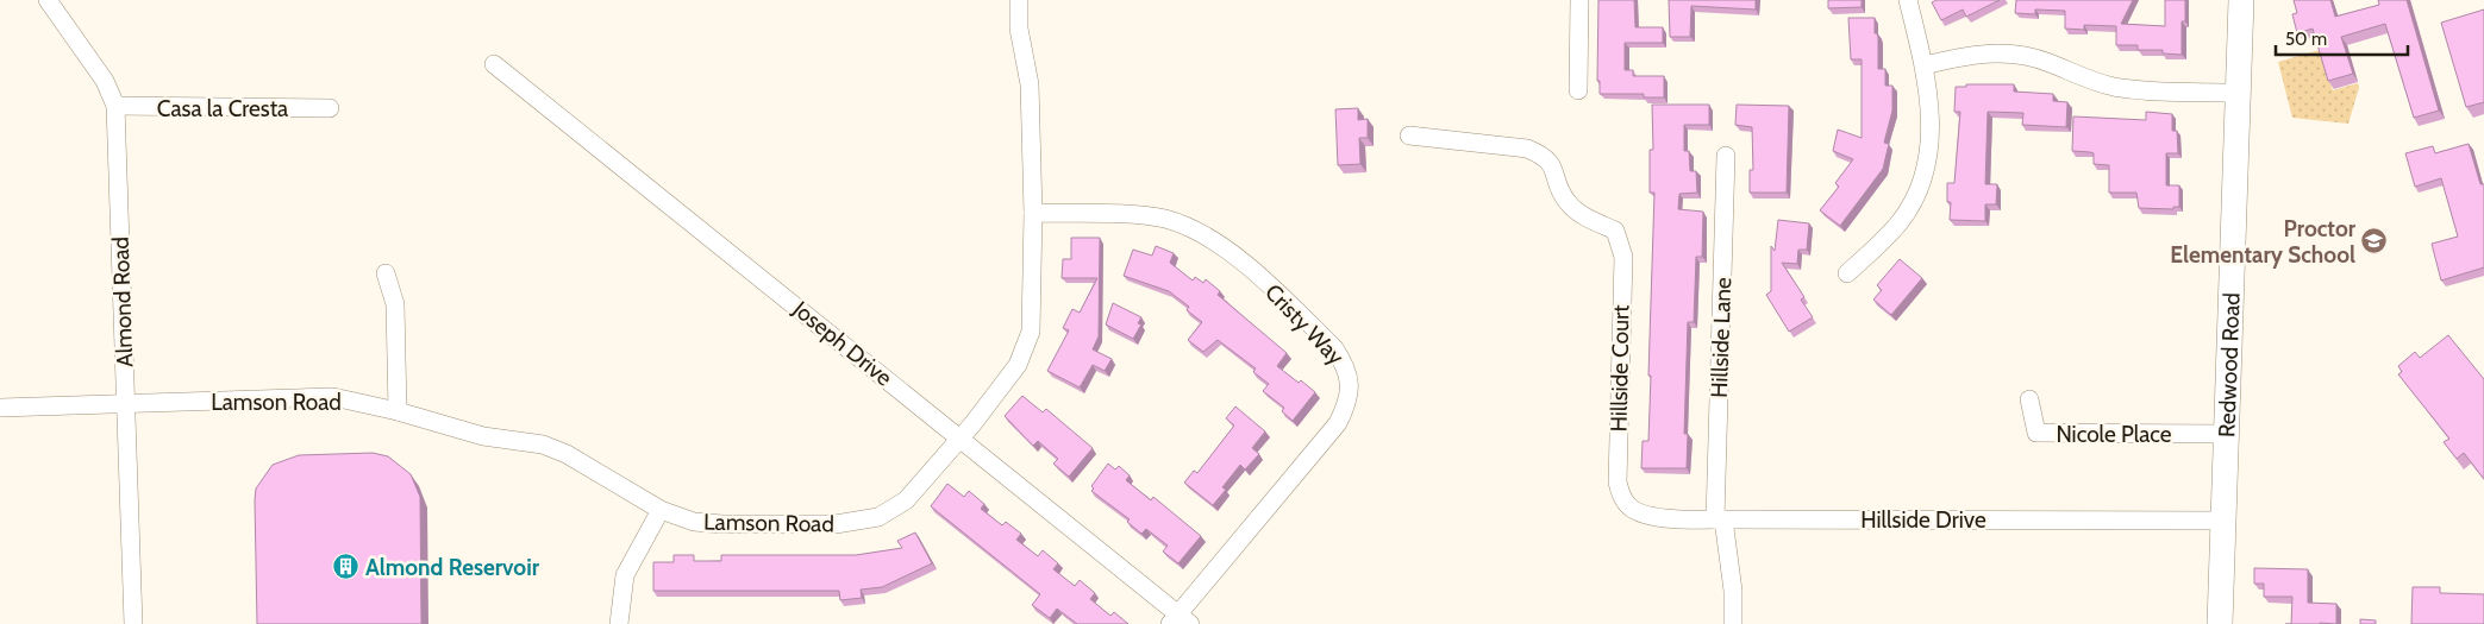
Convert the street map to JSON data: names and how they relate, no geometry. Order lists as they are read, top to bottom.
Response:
{
  "streets": {
    "main road": ["Redwood Road"],
    "street": [
      "Casa la Cresta",
      "Almond Road",
      "Cristy Way",
      "Hillside Lane",
      "Joseph Drive",
      "Hillside Court",
      "Lamson Road",
      "Nicole Place",
      "Hillside Drive"
    ]
  },
  "crossings": [
    ["Casa la Cresta", "Almond Road"],
    ["Almond Road", "Lamson Road"],
    ["Cristy Way", "Joseph Drive"],
    ["Cristy Way", "Lamson Road"],
    ["Hillside Lane", "Hillside Drive"],
    ["Joseph Drive", "Lamson Road"],
    ["Redwood Road", "Nicole Place"],
    ["Redwood Road", "Hillside Drive"],
    ["Hillside Court", "Hillside Drive"]
  ],
  "places": {
    "school or university": ["Proctor Elementary School"],
    "building": ["Almond Reservoir"]
  },
  "scale_bar": "50 m"
}
